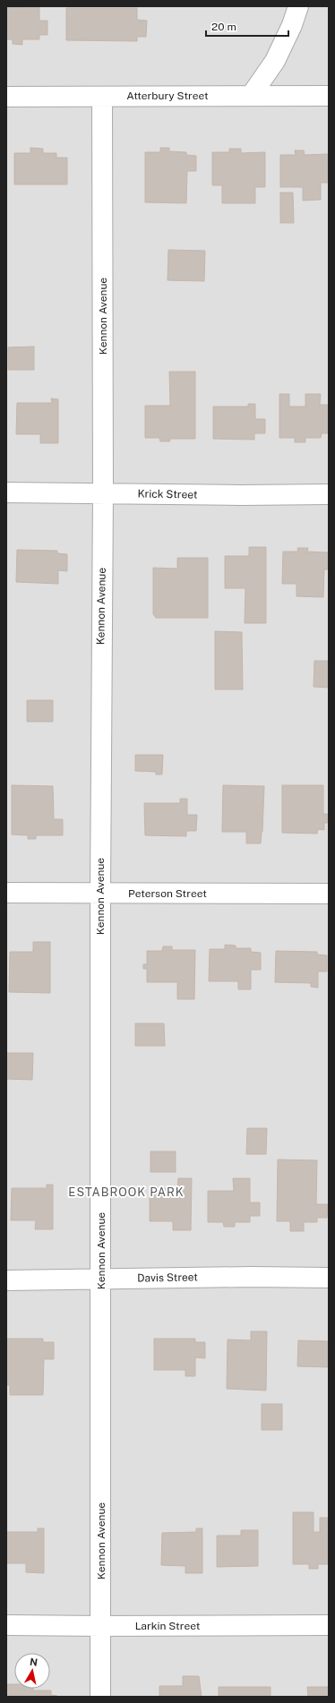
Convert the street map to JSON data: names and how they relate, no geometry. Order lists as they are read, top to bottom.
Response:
{
  "streets": {
    "street": [
      "Atterbury Street",
      "Kennon Avenue",
      "Krick Street",
      "Peterson Street",
      "Davis Street",
      "Larkin Street"
    ]
  },
  "crossings": [
    ["Atterbury Street", "Kennon Avenue"],
    ["Kennon Avenue", "Krick Street"],
    ["Kennon Avenue", "Peterson Street"],
    ["Kennon Avenue", "Davis Street"],
    ["Kennon Avenue", "Larkin Street"]
  ],
  "districts": ["ESTABROOK PARK"],
  "scale_bar": "20 m",
  "north": "top"
}
